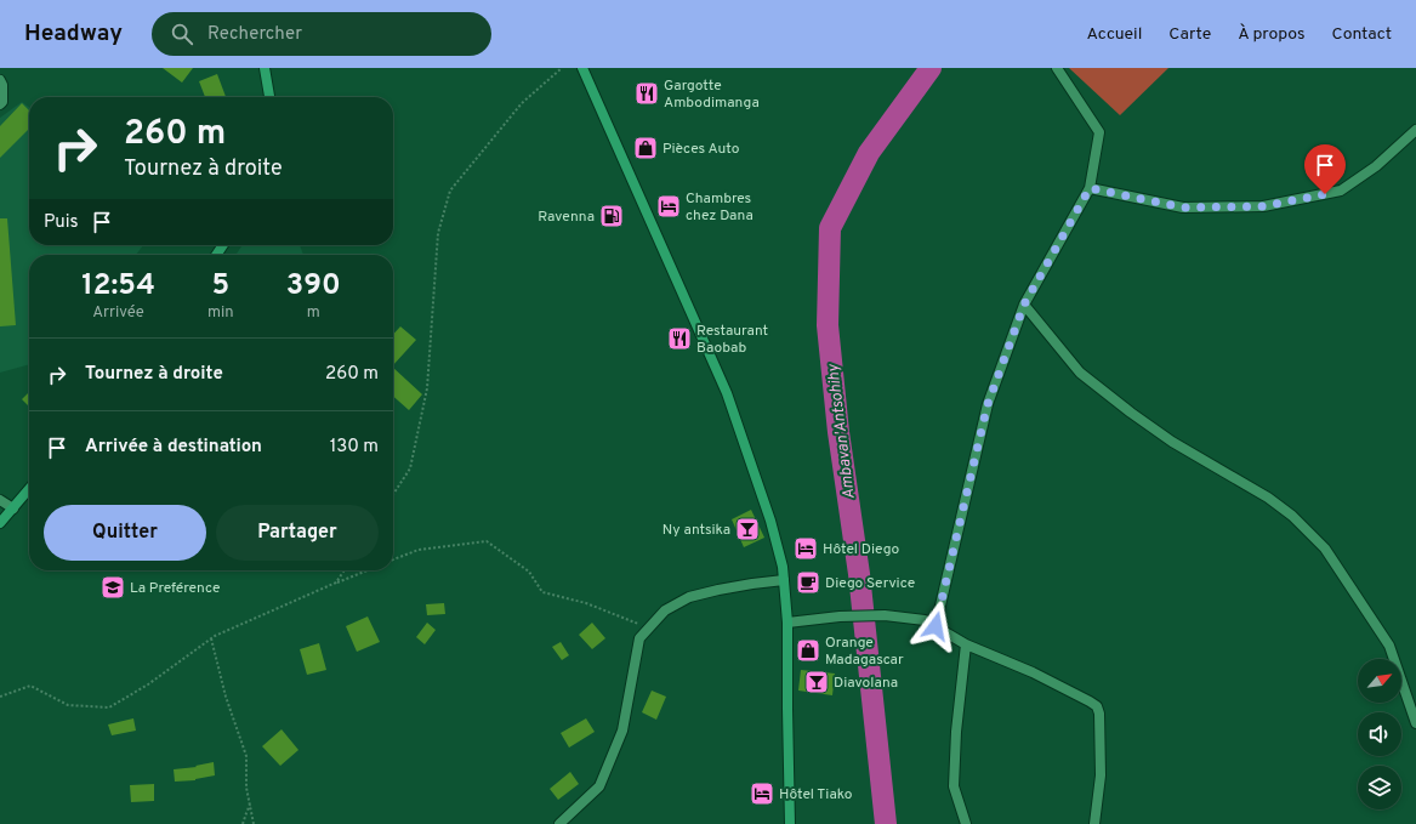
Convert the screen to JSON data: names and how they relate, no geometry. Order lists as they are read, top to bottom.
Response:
{
  "water": ["Ambavan'Antsohihy"],
  "places": {
    "restaurant": ["Gargotte Ambodimanga", "Restaurant Baobab"],
    "shop": ["Pièces Auto", "Orange Madagascar"],
    "hotel": ["Chambres chez Dana", "Hôtel Diego", "Hôtel Tiako"],
    "fuel station": ["Ravenna"],
    "bar": ["Ny antsika", "Diavolana"],
    "cafe": ["Diego Service"],
    "school or university": ["La Preférence"]
  },
  "north": "top right",
  "page": {
    "header": "Headway",
    "search": "Rechercher",
    "nav": [
      "Accueil",
      "Carte",
      "À propos",
      "Contact"
    ],
    "turn": ["260 m", "Tournez à droite"],
    "then": "Puis",
    "eta": [
      "12:54",
      "Arrivée",
      "5",
      "min",
      "390",
      "m"
    ],
    "list": [
      {
        "name": "Tournez à droite",
        "value": "260 m"
      },
      {
        "name": "Arrivée à destination",
        "value": "130 m"
      }
    ],
    "buttons": ["Quitter", "Partager"]
  }
}
